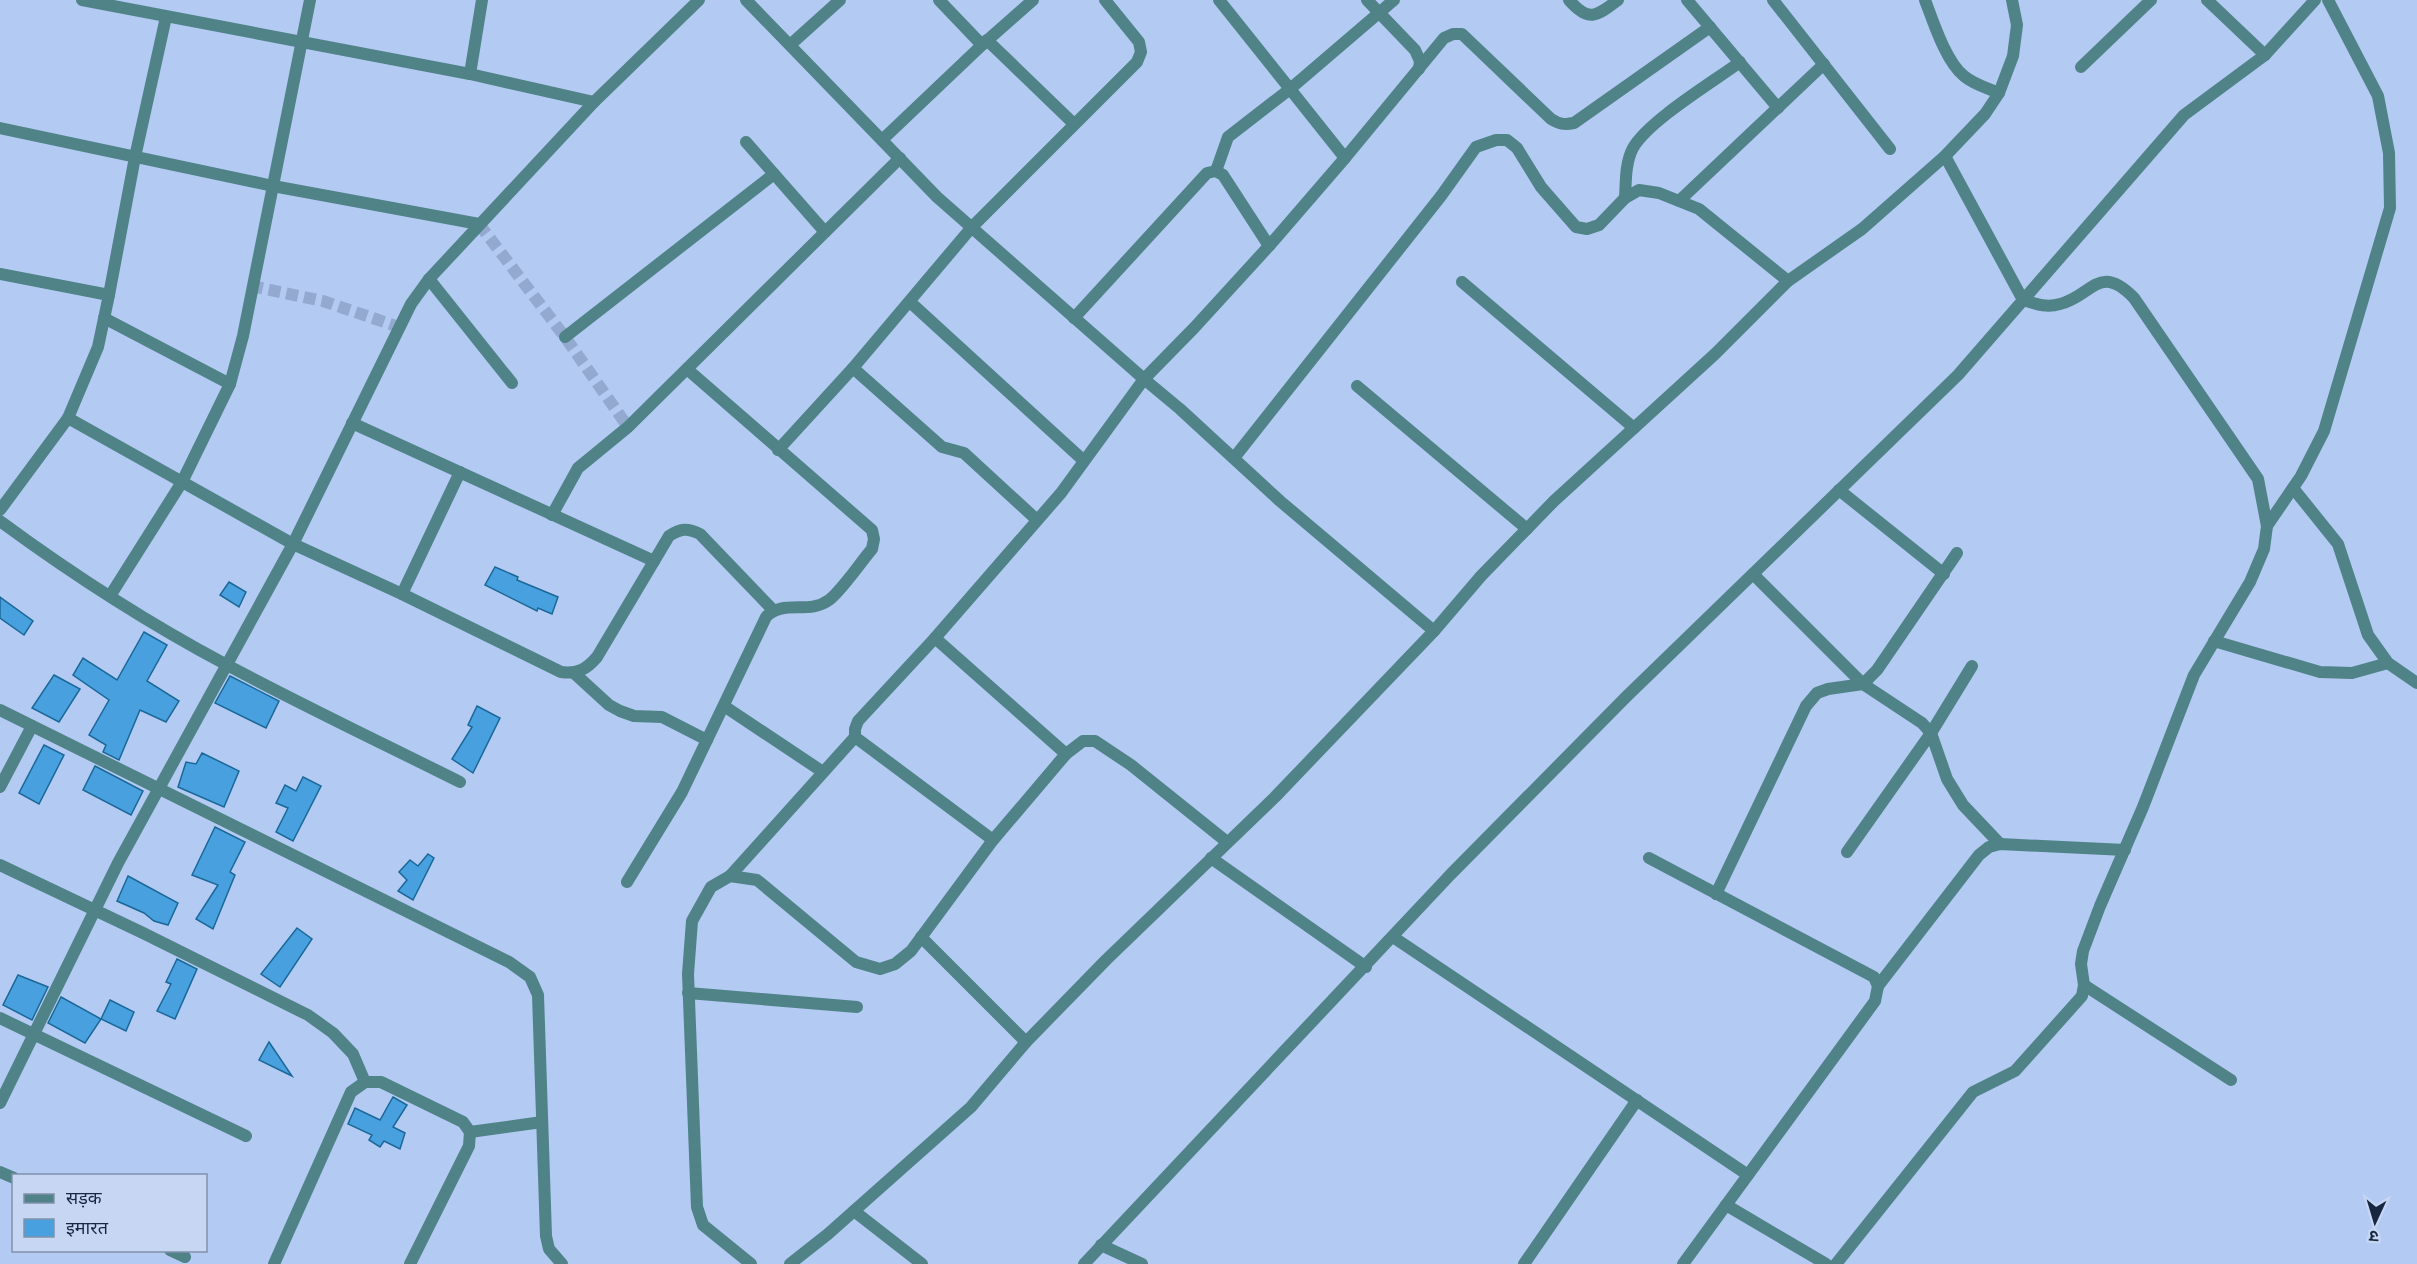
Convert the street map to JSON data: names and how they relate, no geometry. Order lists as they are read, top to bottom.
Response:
{
  "legend": ["सड़क", "इमारत"],
  "north": "bottom"
}
